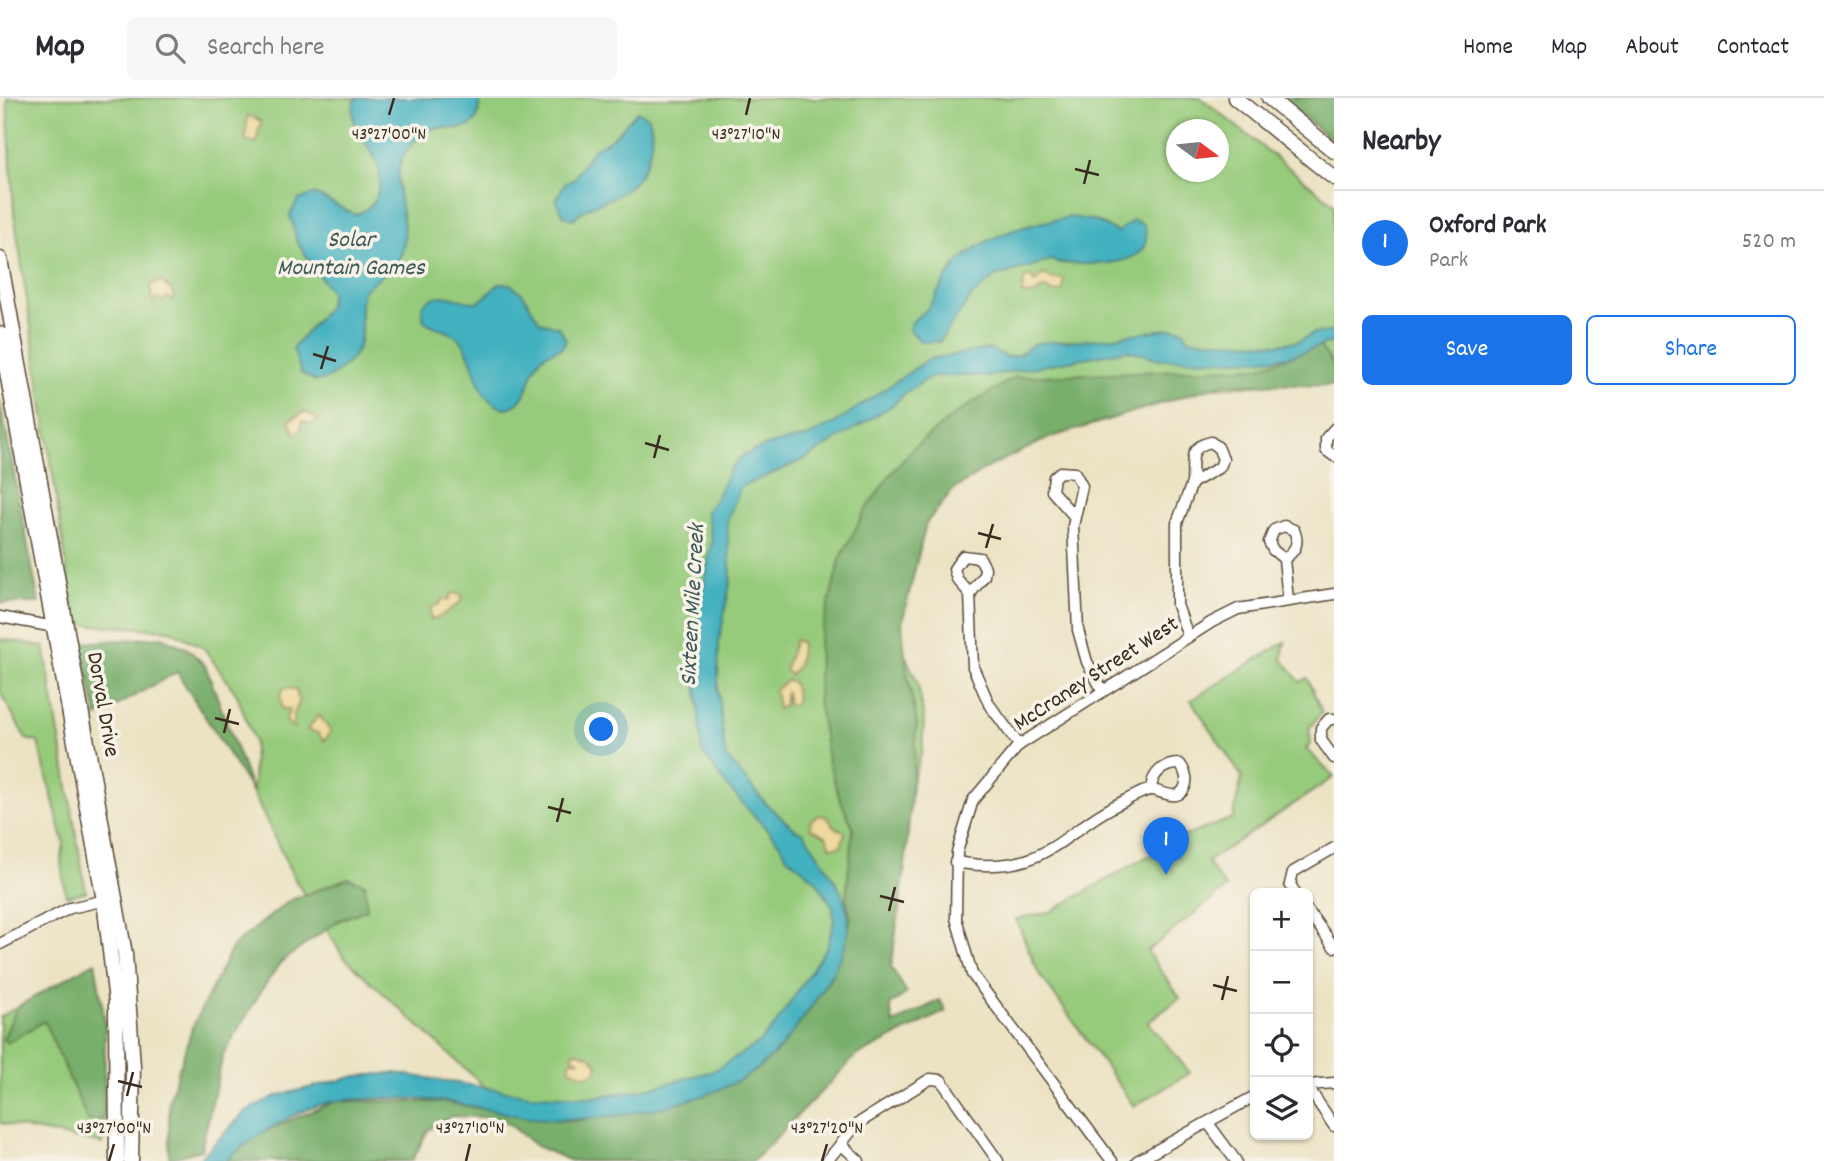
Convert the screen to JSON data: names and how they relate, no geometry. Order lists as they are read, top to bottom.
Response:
{
  "streets": {
    "main road": ["Dorval Drive"],
    "street": ["McCraney Street West"]
  },
  "water": ["Solar Mountain Games", "Sixteen Mile Creek"],
  "north": "right",
  "page": {
    "header": "Map",
    "search": "Search here",
    "nav": [
      "Home",
      "Map",
      "About",
      "Contact"
    ],
    "heading": "Nearby",
    "list": [
      {
        "mark": "1",
        "name": "Oxford Park",
        "note": "Park",
        "value": "520 m"
      }
    ],
    "buttons": ["Save", "Share"],
    "pins": "1",
    "map_buttons": ["+", "−"]
  },
  "coordinates": ["43°27'00\"N", "43°27'10\"N", "43°27'20\"N"]
}
